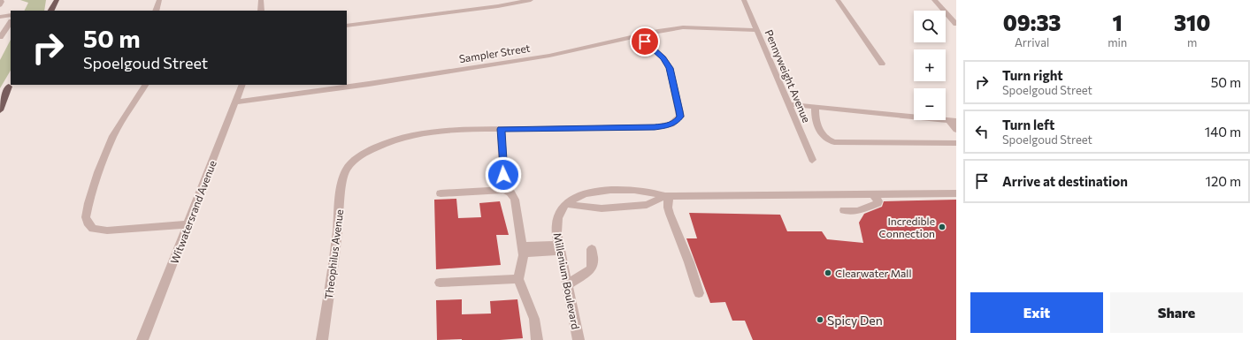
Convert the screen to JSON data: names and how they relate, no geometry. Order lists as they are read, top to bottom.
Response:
{
  "streets": {
    "street": [
      "Sampler Street",
      "Pennyweight Avenue",
      "Witwatersrand Avenue",
      "Theophilus Avenue",
      "Millenium Boulevard"
    ]
  },
  "crossings": [
    ["Sampler Street", "Pennyweight Avenue"],
    ["Sampler Street", "Witwatersrand Avenue"]
  ],
  "places": ["Incredible Connection", "Clearwater Mall", "Spicy Den"],
  "page": {
    "eta": [
      "09:33",
      "Arrival",
      "1",
      "min",
      "310",
      "m"
    ],
    "map_buttons": ["+", "−"],
    "turn": ["50 m", "Spoelgoud Street"],
    "list": [
      {
        "name": "Turn right",
        "note": "Spoelgoud Street",
        "value": "50 m"
      },
      {
        "name": "Turn left",
        "note": "Spoelgoud Street",
        "value": "140 m"
      },
      {
        "name": "Arrive at destination",
        "value": "120 m"
      }
    ],
    "buttons": ["Exit", "Share"]
  }
}
